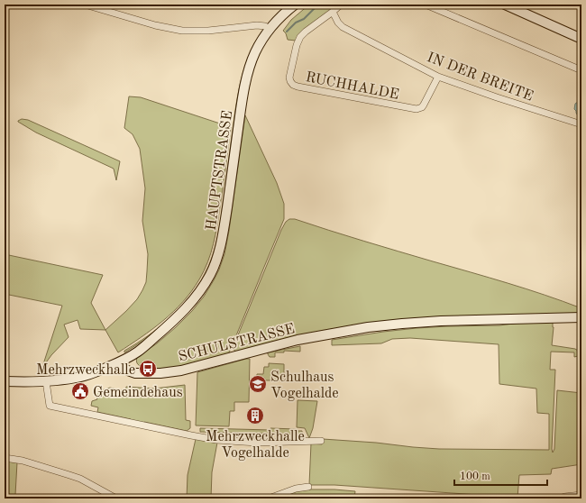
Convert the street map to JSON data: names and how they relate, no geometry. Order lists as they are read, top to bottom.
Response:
{
  "streets": {
    "street": [
      "IN DER BREITE",
      "RUCHHALDE",
      "HAUPTSTRASSE",
      "SCHULSTRASSE"
    ]
  },
  "crossings": [
    ["IN DER BREITE", "RUCHHALDE"],
    ["HAUPTSTRASSE", "SCHULSTRASSE"]
  ],
  "places": {
    "bus stop": ["Mehrzweckhalle"],
    "school or university": ["Schulhaus Vogelhalde"],
    "public building": ["Gemeindehaus"],
    "building": ["Mehrzweckhalle Vogelhalde"]
  },
  "scale_bar": "100 m"
}
